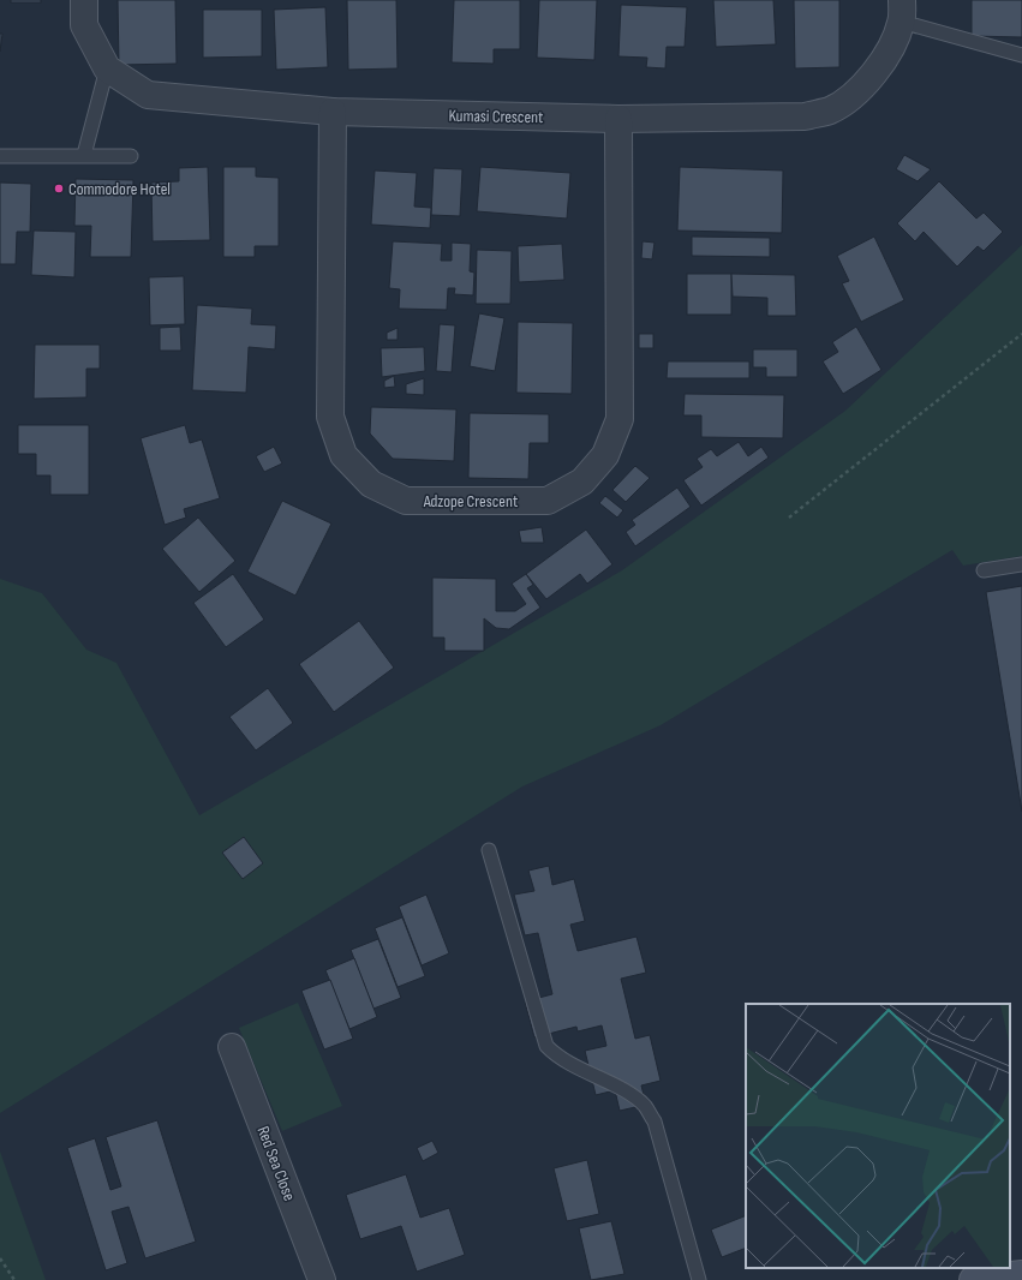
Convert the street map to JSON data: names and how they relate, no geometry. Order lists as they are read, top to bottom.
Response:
{
  "streets": {
    "street": ["Kumasi Crescent", "Adzope Crescent", "Red Sea Close"]
  },
  "crossings": [
    ["Kumasi Crescent", "Adzope Crescent"]
  ],
  "places": ["Commodore Hotel"]
}
